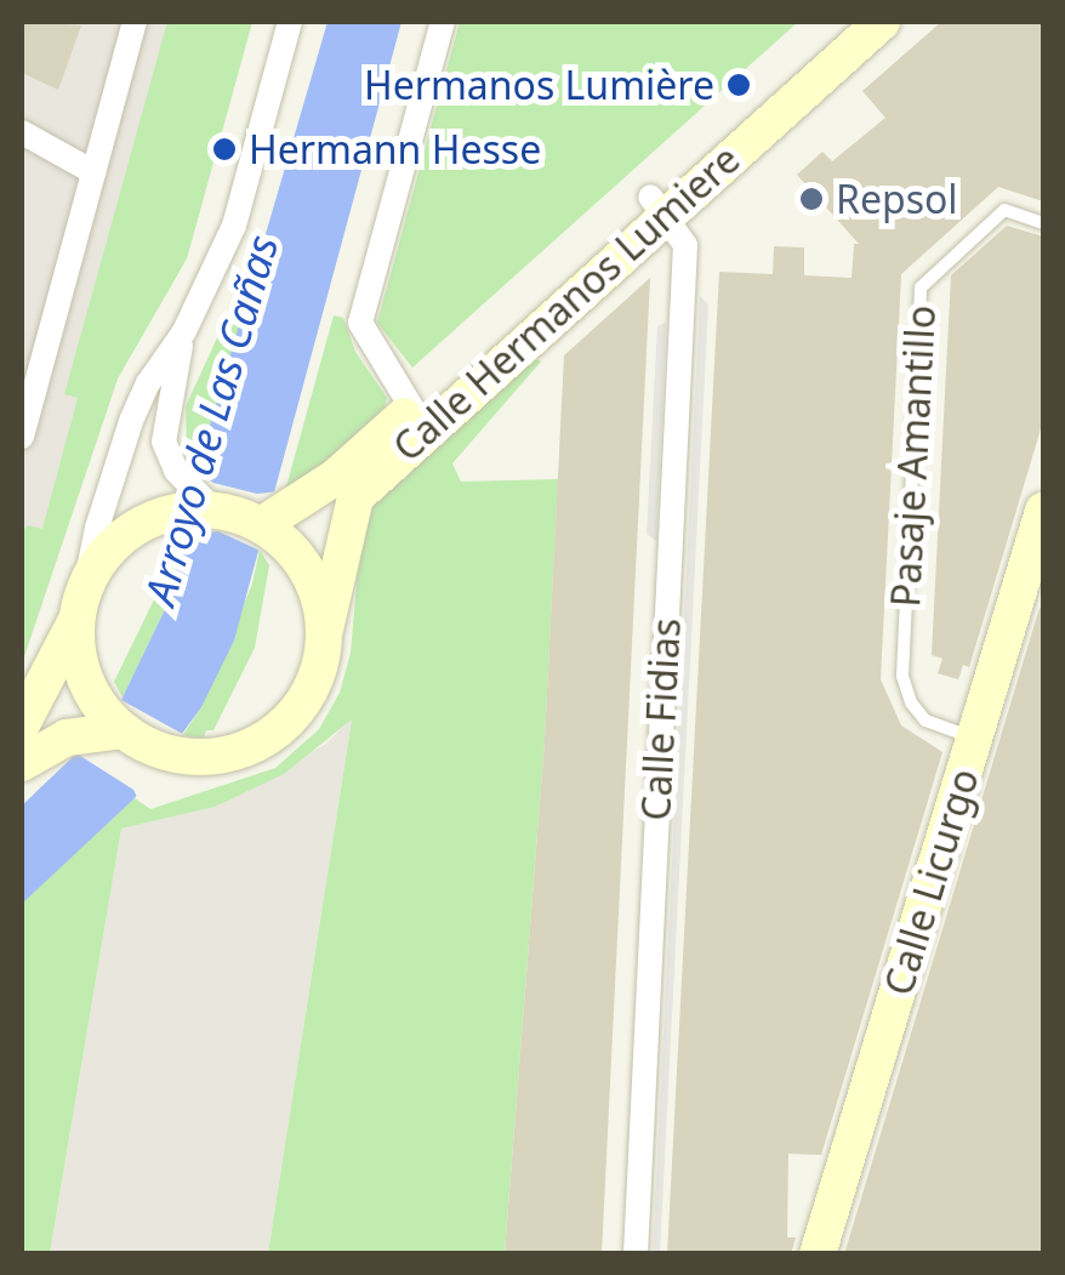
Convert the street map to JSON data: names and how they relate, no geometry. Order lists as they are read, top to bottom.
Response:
{
  "streets": {
    "main road": ["Calle Hermanos Lumiere", "Calle Licurgo"],
    "street": ["Calle Fidias"],
    "lane": ["Pasaje Amantillo"]
  },
  "crossings": [
    ["Calle Hermanos Lumiere", "Calle Fidias"],
    ["Pasaje Amantillo", "Calle Licurgo"]
  ],
  "water": ["Arroyo de Las Cañas"],
  "places": ["Hermanos Lumière", "Hermann Hesse", "Repsol"]
}
